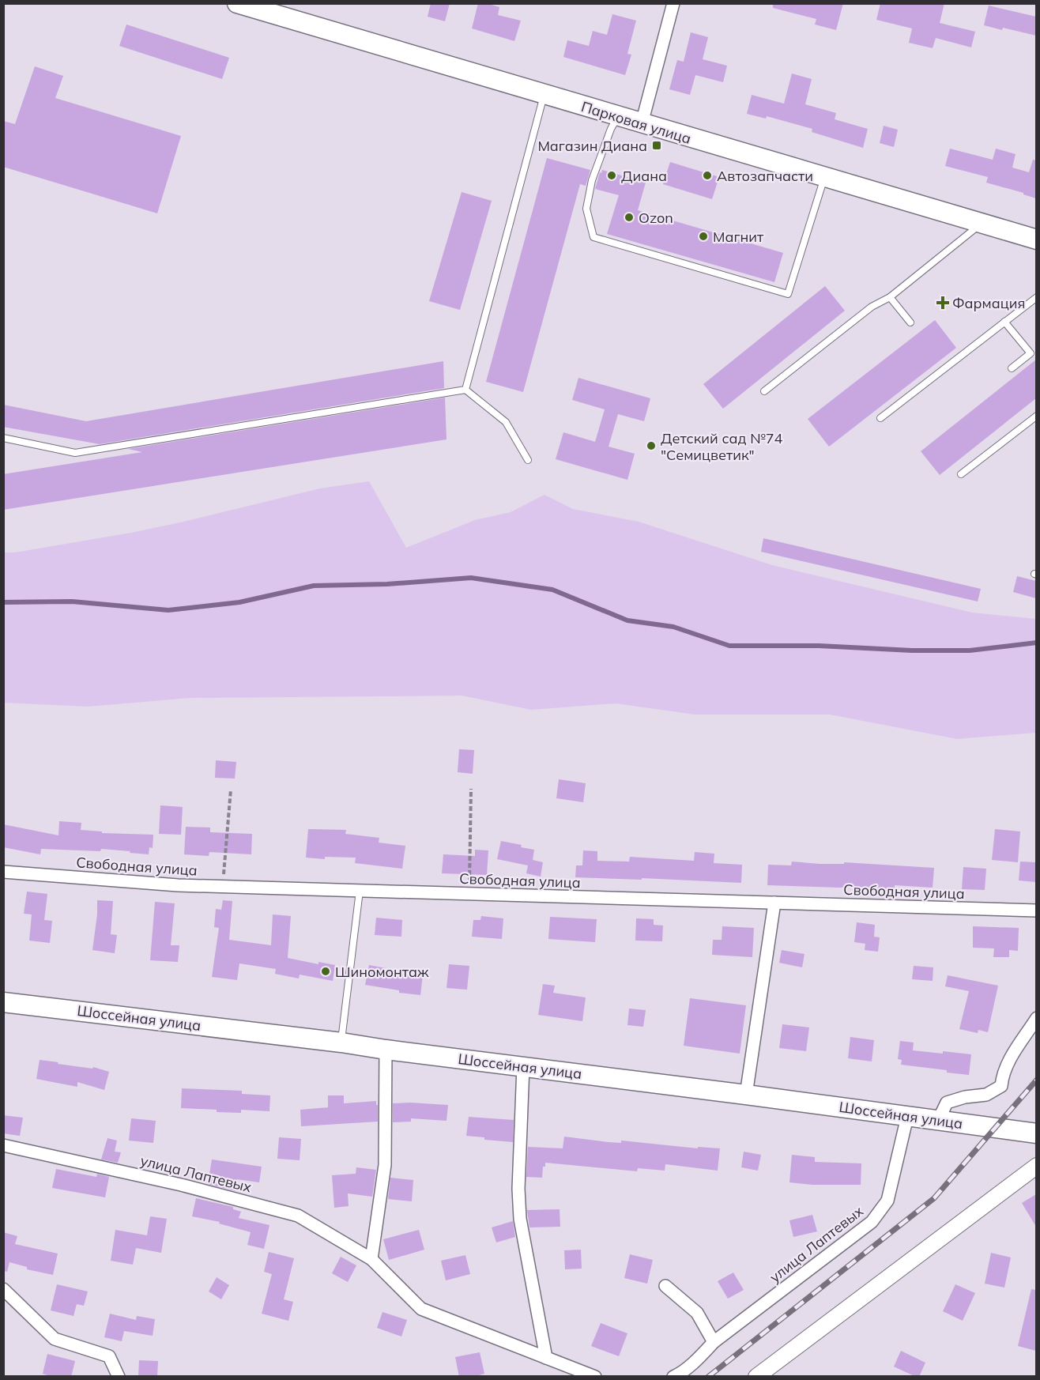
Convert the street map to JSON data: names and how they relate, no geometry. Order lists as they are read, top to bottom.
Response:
{
  "streets": {
    "main road": ["Парковая улица", "Шоссейная улица"],
    "street": ["Свободная улица", "улица Лаптевых"]
  },
  "crossings": [
    ["Шоссейная улица", "улица Лаптевых"]
  ],
  "places": {
    "transit": ["Магазин Диана"],
    "other": [
      "Диана",
      "Автозапчасти",
      "Ozon",
      "Магнит",
      "Детский сад №74 \"Семицветик\"",
      "Шиномонтаж"
    ],
    "health": ["Фармация"]
  }
}
